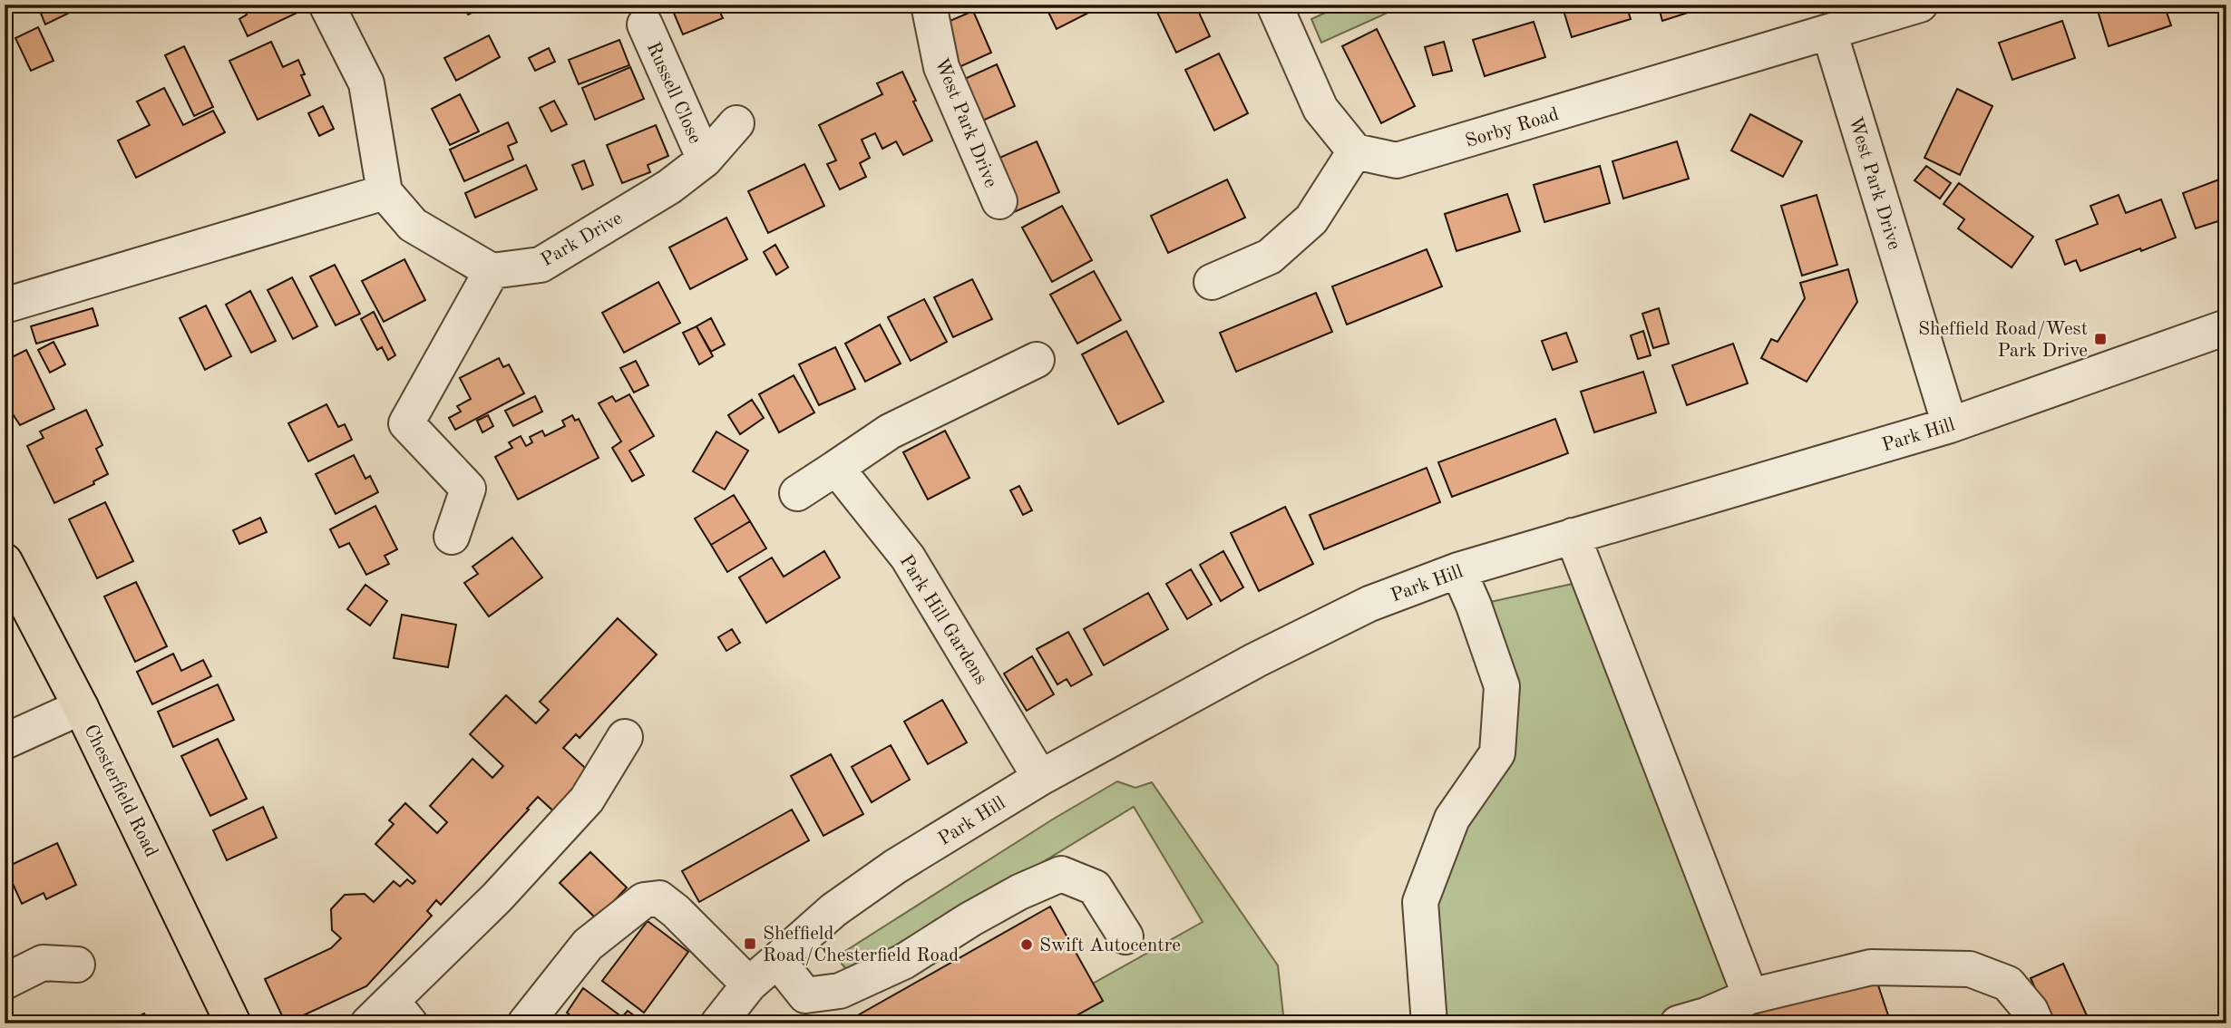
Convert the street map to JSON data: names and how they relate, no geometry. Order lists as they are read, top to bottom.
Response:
{
  "streets": {
    "main road": ["Chesterfield Road"],
    "street": [
      "Russell Close",
      "West Park Drive",
      "Sorby Road",
      "Park Drive",
      "Park Hill",
      "Park Hill Gardens"
    ]
  },
  "crossings": [
    ["Russell Close", "Park Drive"],
    ["West Park Drive", "Sorby Road"],
    ["West Park Drive", "Park Hill"],
    ["Park Hill", "Park Hill Gardens"]
  ],
  "places": {
    "transit": ["Sheffield Road/West Park Drive", "Sheffield Road/Chesterfield Road"],
    "other": ["Swift Autocentre"]
  }
}
